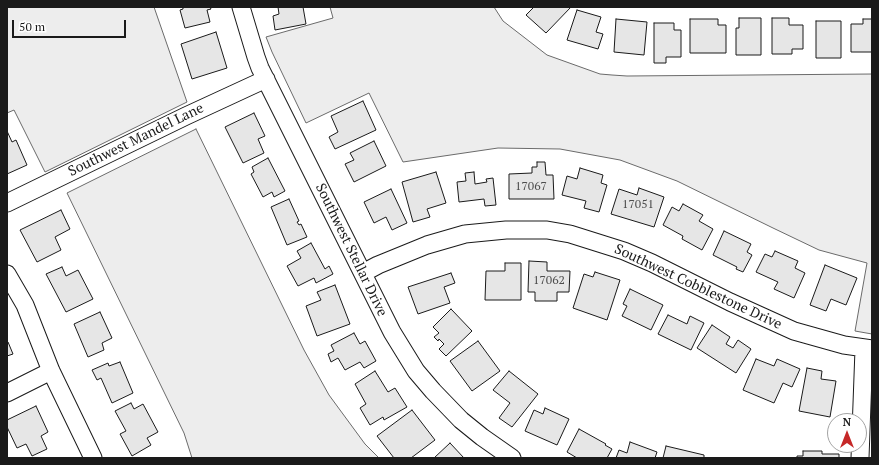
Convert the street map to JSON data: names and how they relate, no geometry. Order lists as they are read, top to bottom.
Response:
{
  "streets": {
    "street": ["Southwest Mandel Lane", "Southwest Stellar Drive", "Southwest Cobblestone Drive"]
  },
  "crossings": [
    ["Southwest Mandel Lane", "Southwest Stellar Drive"],
    ["Southwest Stellar Drive", "Southwest Cobblestone Drive"]
  ],
  "house_numbers": ["17067", "17051", "17062"],
  "scale_bar": "50 m",
  "north": "top"
}
